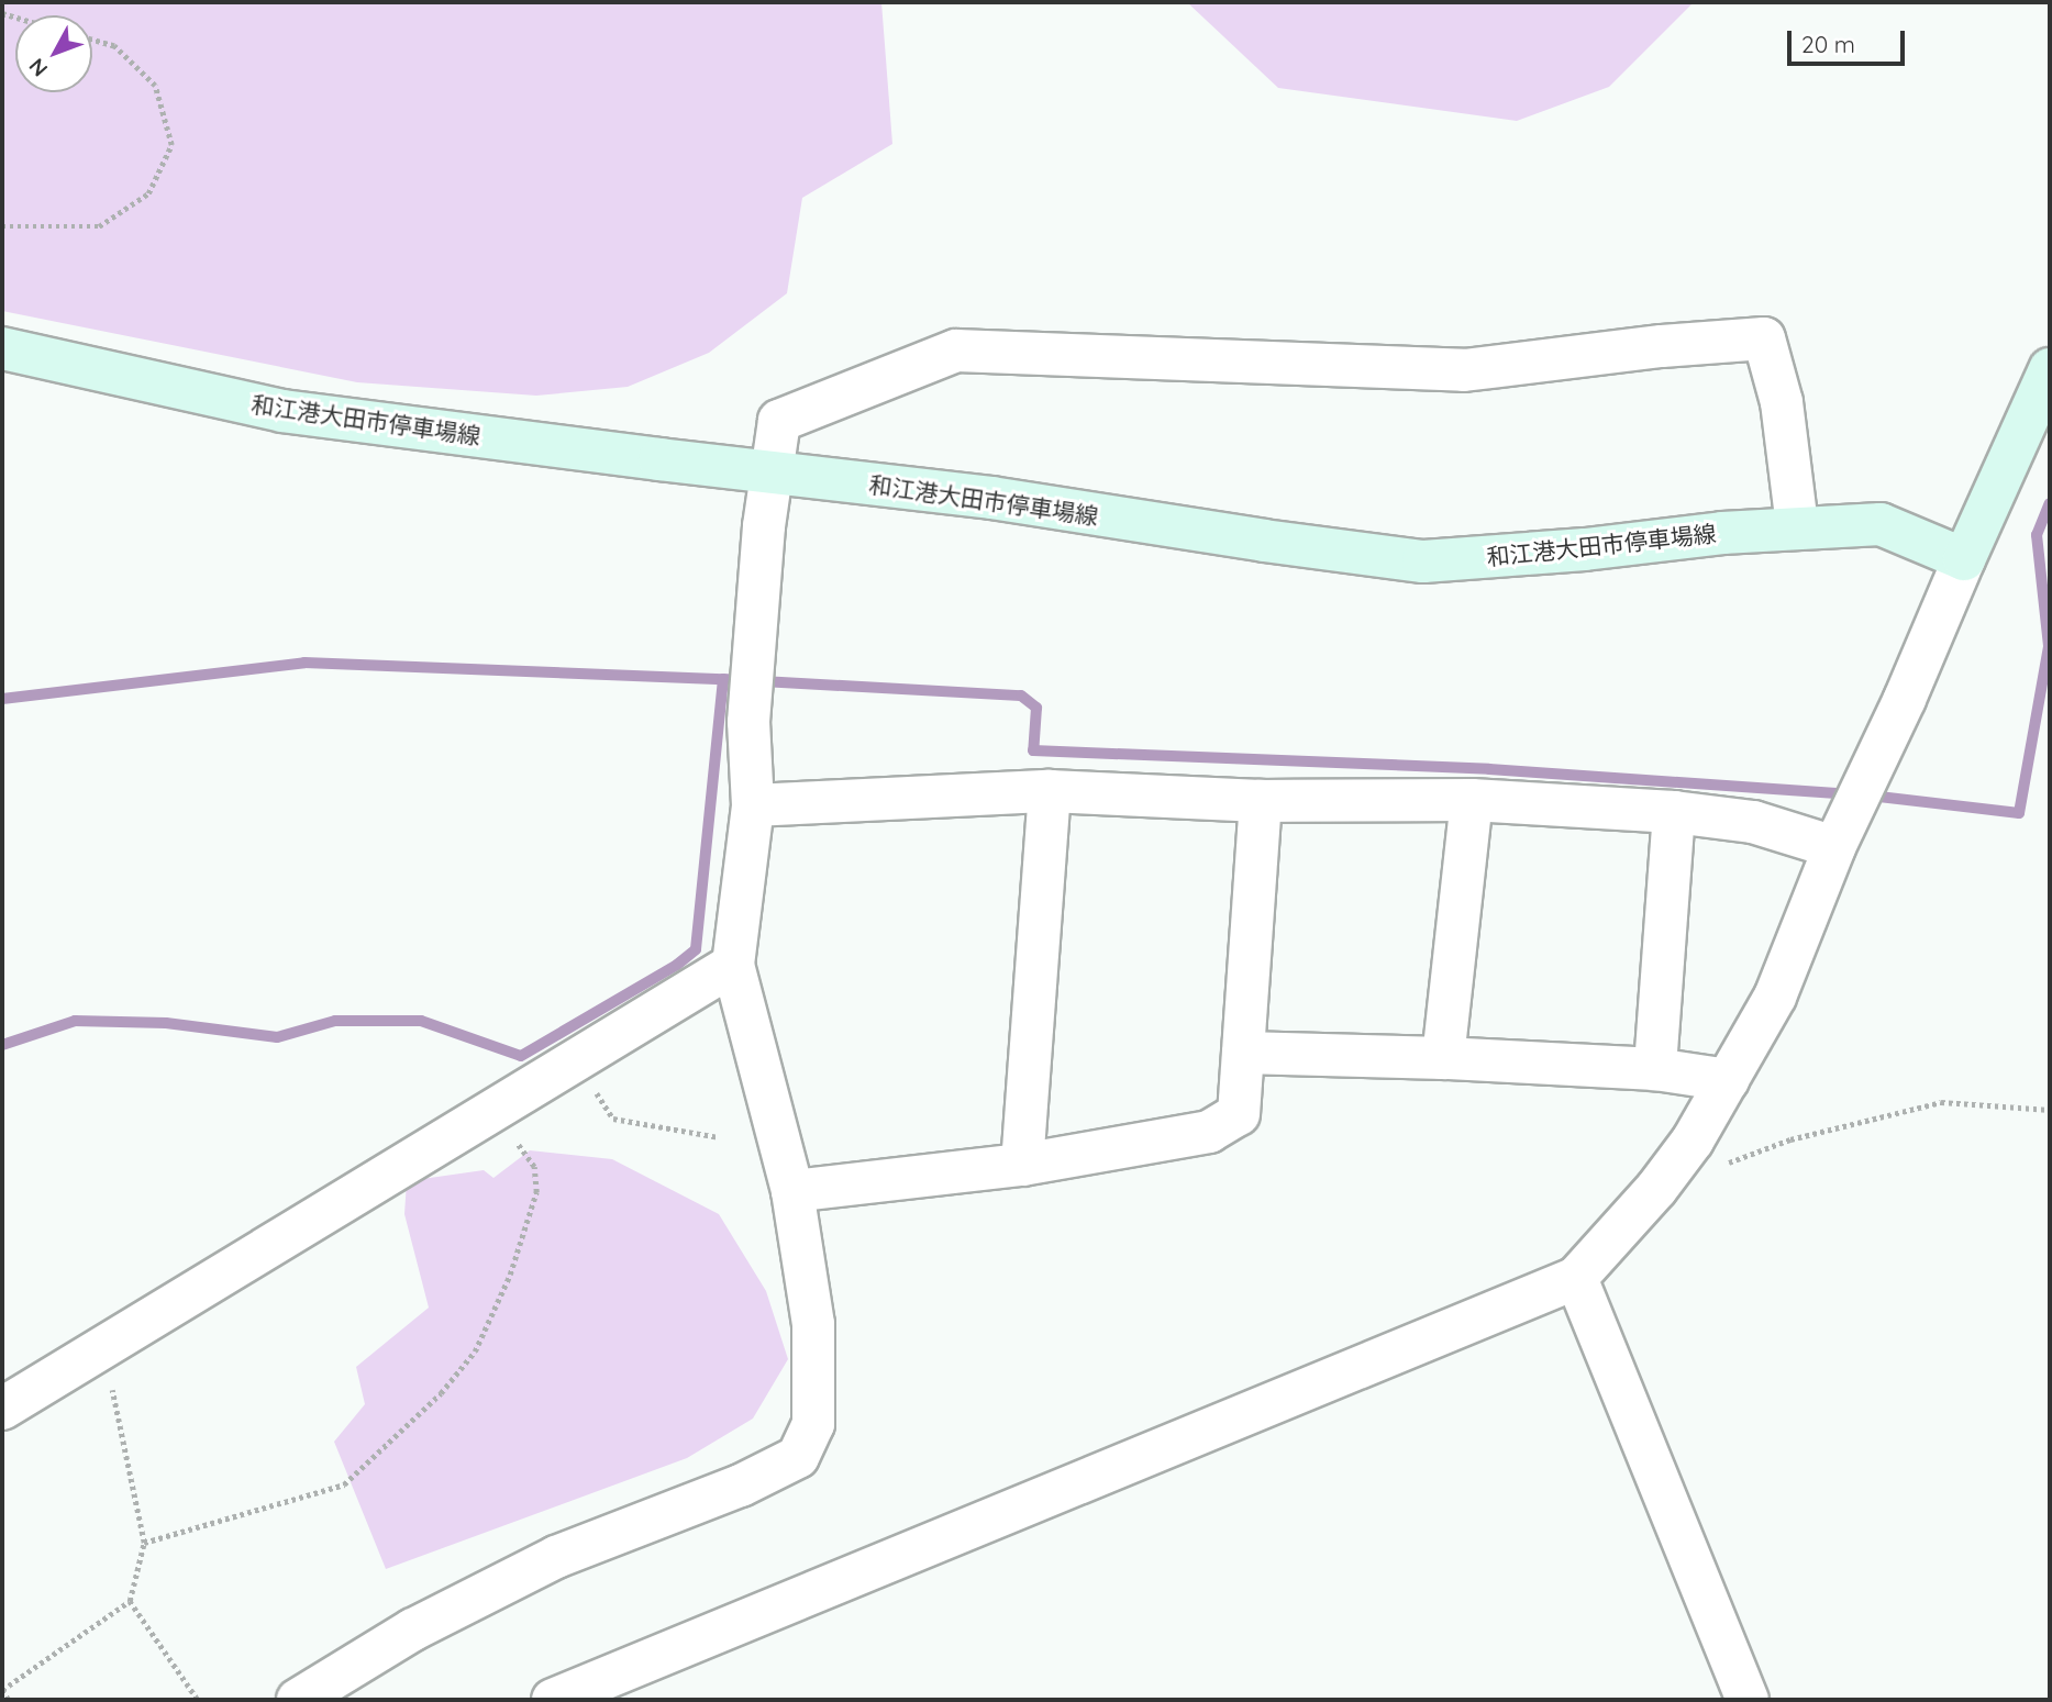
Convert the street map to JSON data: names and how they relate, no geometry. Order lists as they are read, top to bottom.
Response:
{
  "streets": {
    "main road": ["和江港大田市停車場線"]
  },
  "scale_bar": "20 m",
  "north": "bottom left"
}
